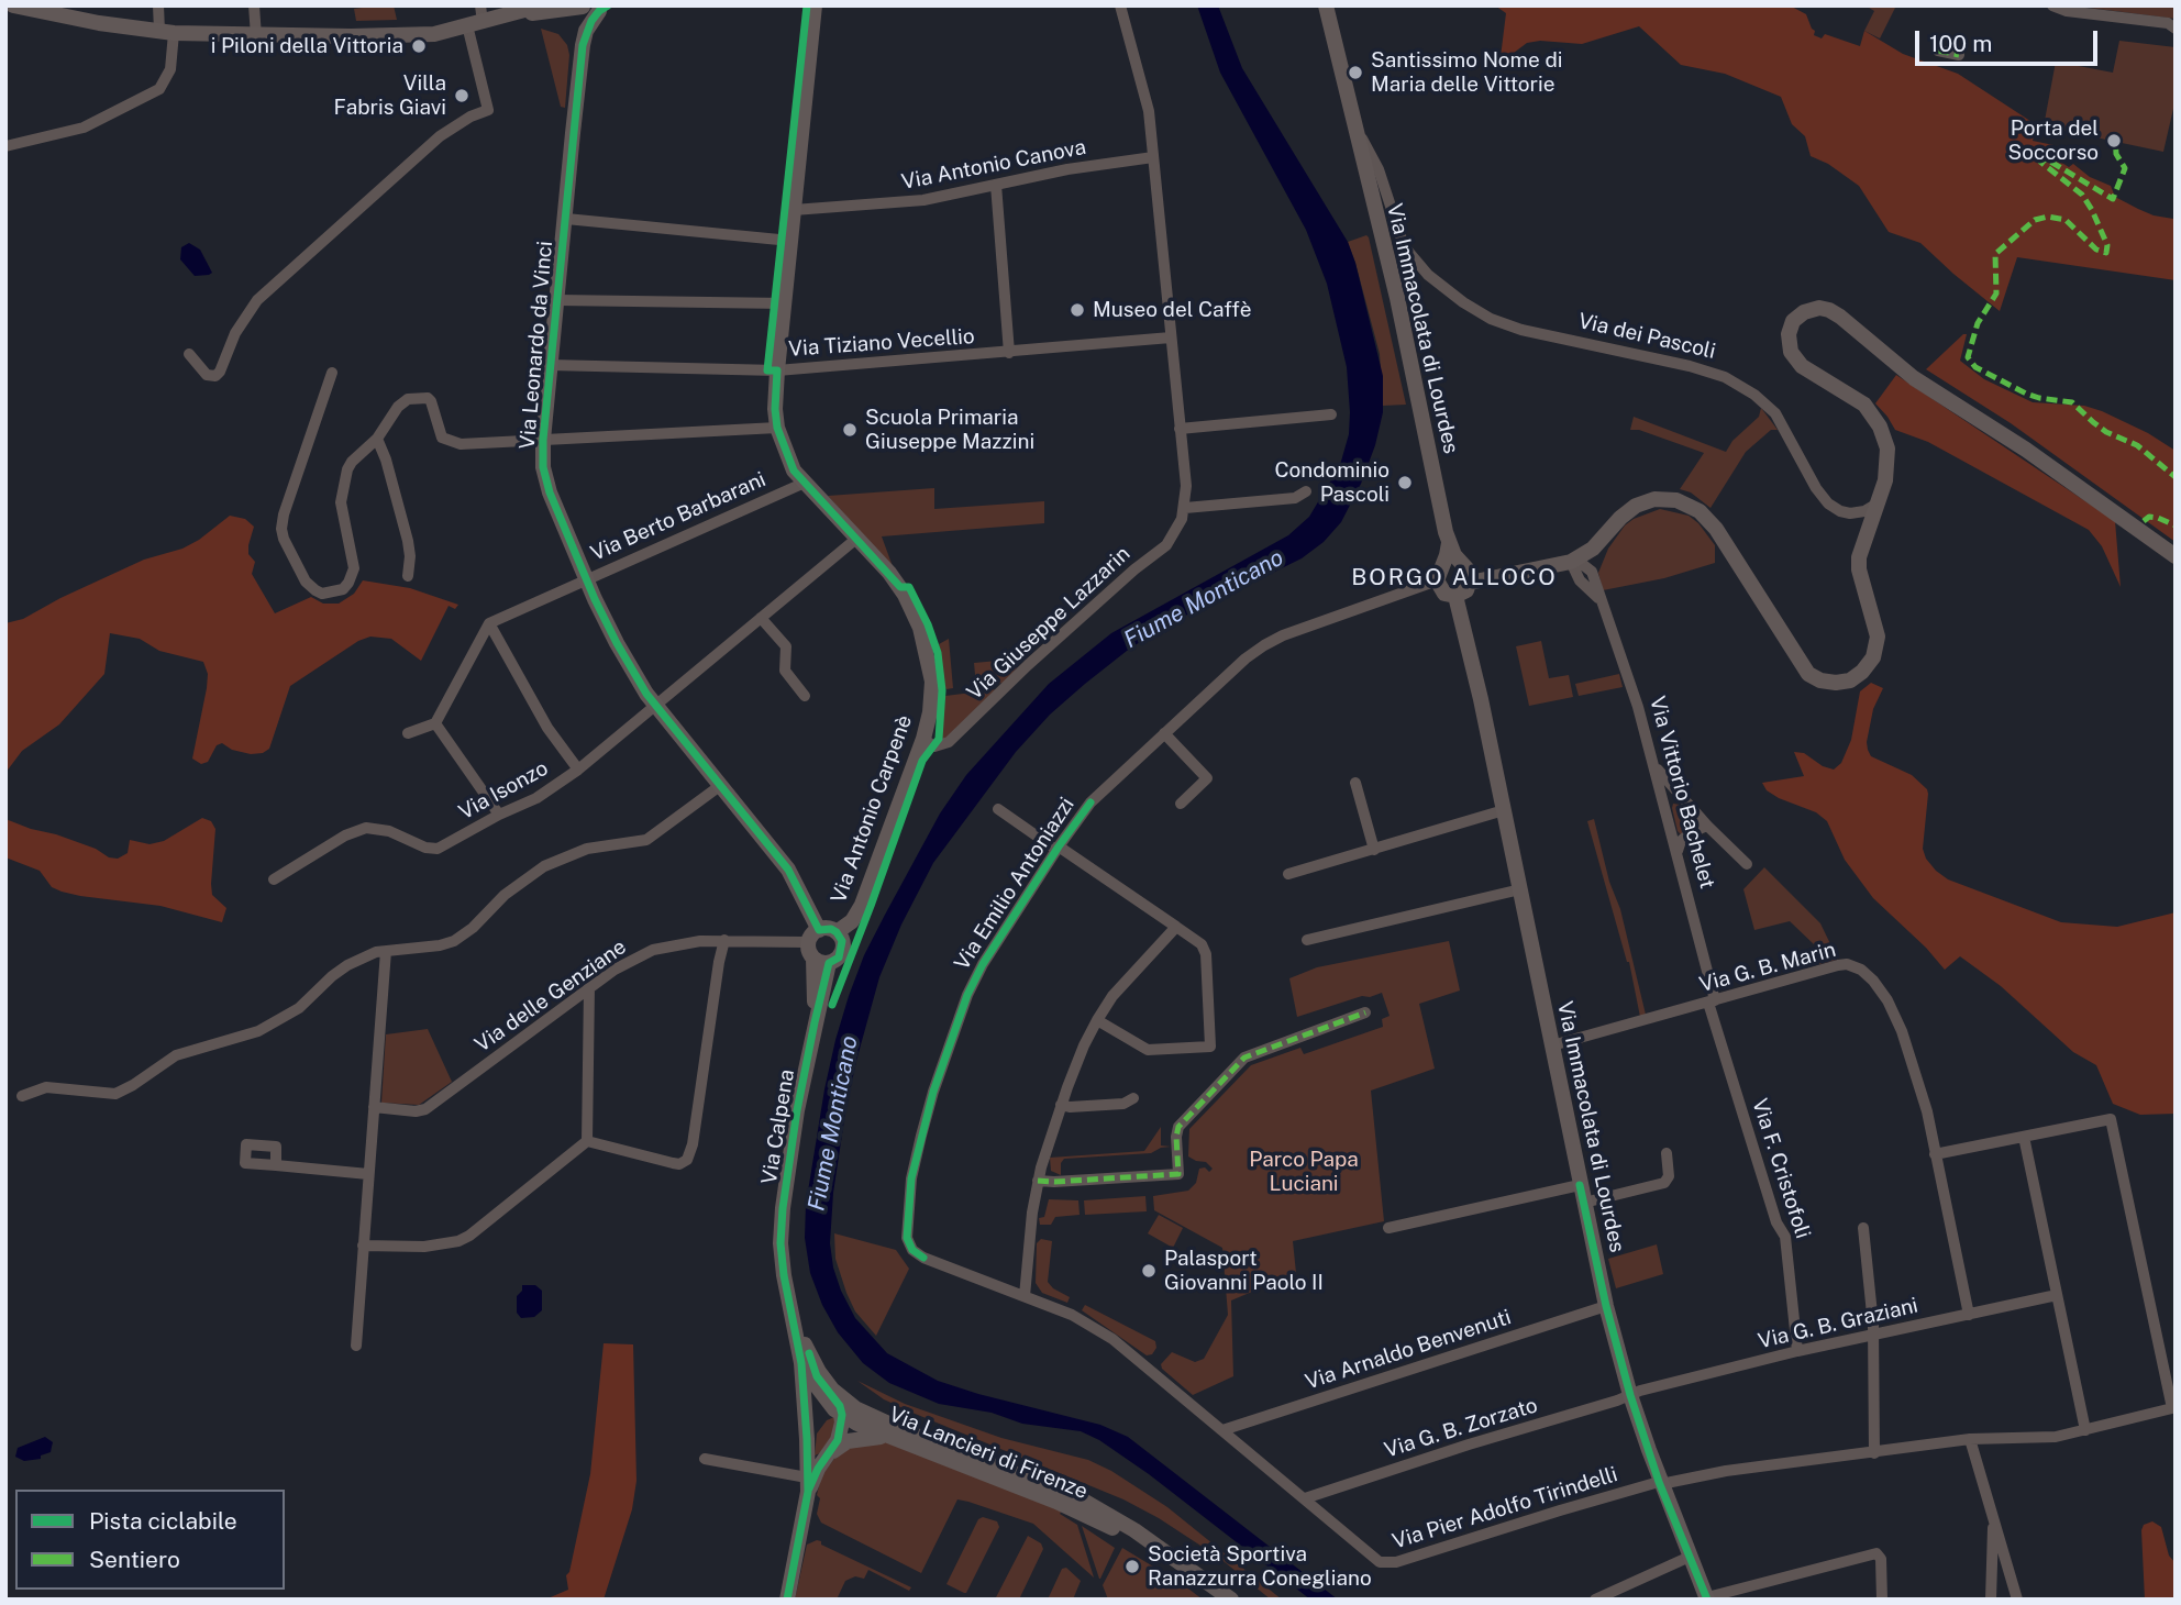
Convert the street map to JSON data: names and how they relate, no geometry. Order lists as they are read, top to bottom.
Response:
{
  "streets": {
    "street": [
      "Via Antonio Canova",
      "Via Immacolata di Lourdes",
      "Via dei Pascoli",
      "Via Tiziano Vecellio",
      "Via Leonardo da Vinci",
      "Via Berto Barbarani",
      "Via Giuseppe Lazzarin",
      "Via Isonzo",
      "Via Vittorio Bachelet",
      "Via Antonio Carpenè",
      "Via Emilio Antoniazzi",
      "Via G. B. Marin",
      "Via delle Genziane",
      "Via Calpena",
      "Via F. Cristofoli",
      "Via G. B. Graziani",
      "Via Arnaldo Benvenuti",
      "Via G. B. Zorzato",
      "Via Lancieri di Firenze",
      "Via Pier Adolfo Tirindelli"
    ]
  },
  "crossings": [
    ["Via Antonio Canova", "Via Giuseppe Lazzarin"],
    ["Via Antonio Canova", "Via Antonio Carpenè"],
    ["Via Immacolata di Lourdes", "Via dei Pascoli"],
    ["Via Immacolata di Lourdes", "Via Emilio Antoniazzi"],
    ["Via Immacolata di Lourdes", "Via G. B. Marin"],
    ["Via Immacolata di Lourdes", "Via G. B. Graziani"],
    ["Via Immacolata di Lourdes", "Via Arnaldo Benvenuti"],
    ["Via Immacolata di Lourdes", "Via G. B. Zorzato"],
    ["Via Immacolata di Lourdes", "Via Pier Adolfo Tirindelli"],
    ["Via Tiziano Vecellio", "Via Leonardo da Vinci"],
    ["Via Tiziano Vecellio", "Via Giuseppe Lazzarin"],
    ["Via Tiziano Vecellio", "Via Antonio Carpenè"],
    ["Via Leonardo da Vinci", "Via Berto Barbarani"],
    ["Via Leonardo da Vinci", "Via Isonzo"],
    ["Via Leonardo da Vinci", "Via Antonio Carpenè"],
    ["Via Leonardo da Vinci", "Via delle Genziane"],
    ["Via Leonardo da Vinci", "Via Calpena"],
    ["Via Berto Barbarani", "Via Antonio Carpenè"],
    ["Via Giuseppe Lazzarin", "Via Antonio Carpenè"],
    ["Via Isonzo", "Via Antonio Carpenè"],
    ["Via Vittorio Bachelet", "Via G. B. Marin"],
    ["Via Vittorio Bachelet", "Via F. Cristofoli"],
    ["Via Antonio Carpenè", "Via delle Genziane"],
    ["Via Antonio Carpenè", "Via Calpena"],
    ["Via Emilio Antoniazzi", "Via Pier Adolfo Tirindelli"],
    ["Via G. B. Marin", "Via F. Cristofoli"],
    ["Via G. B. Marin", "Via G. B. Graziani"],
    ["Via delle Genziane", "Via Calpena"],
    ["Via Calpena", "Via Lancieri di Firenze"],
    ["Via F. Cristofoli", "Via G. B. Graziani"],
    ["Via G. B. Graziani", "Via G. B. Zorzato"],
    ["Via Arnaldo Benvenuti", "Via Pier Adolfo Tirindelli"],
    ["Via G. B. Zorzato", "Via Pier Adolfo Tirindelli"]
  ],
  "districts": ["BORGO ALLOCO"],
  "water": ["Fiume Monticano"],
  "parks": ["Parco Papa Luciani"],
  "places": [
    "i Piloni della Vittoria",
    "Santissimo Nome di Maria delle Vittorie",
    "Villa Fabris Giavi",
    "Porta del Soccorso",
    "Museo del Caffè",
    "Scuola Primaria Giuseppe Mazzini",
    "Condominio Pascoli",
    "Palasport Giovanni Paolo II",
    "Società Sportiva Ranazzurra Conegliano"
  ],
  "legend": ["Pista ciclabile", "Sentiero"],
  "scale_bar": "100 m"
}
